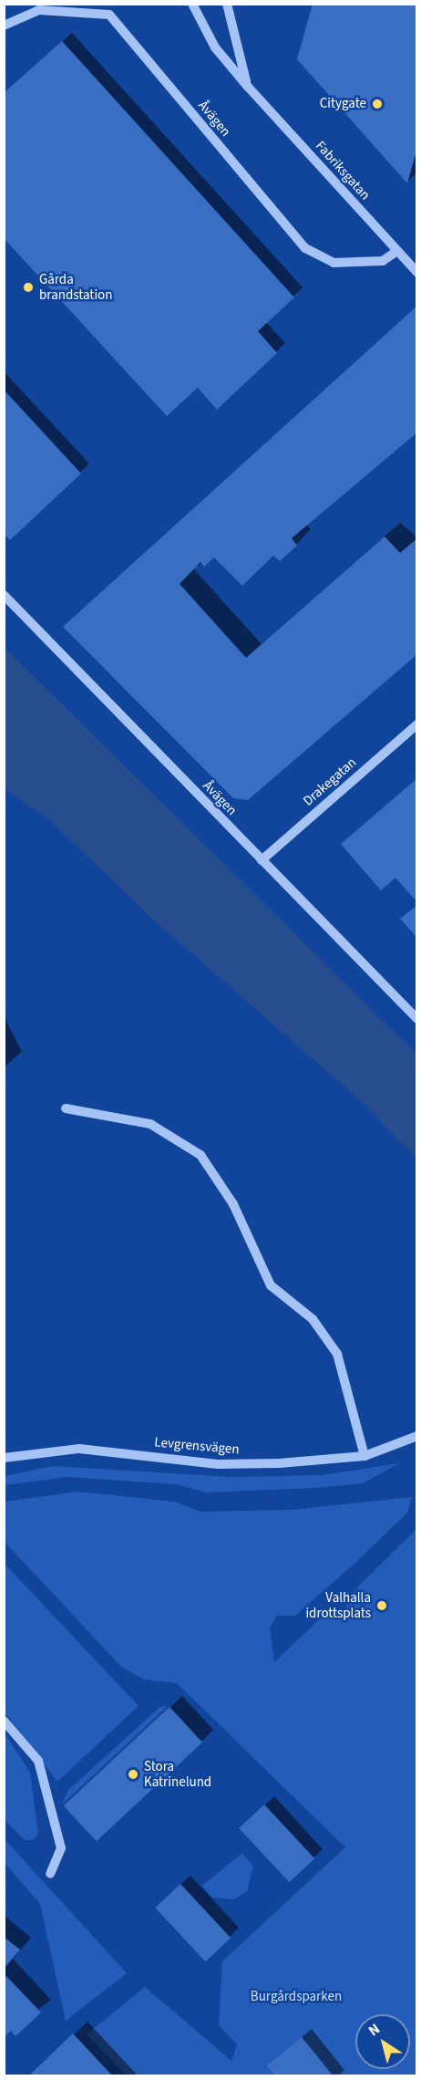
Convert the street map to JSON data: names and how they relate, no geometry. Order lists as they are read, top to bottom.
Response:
{
  "streets": {
    "street": [
      "Åvägen",
      "Fabriksgatan",
      "Drakegatan",
      "Levgrensvägen"
    ]
  },
  "crossings": [
    ["Åvägen", "Fabriksgatan"],
    ["Åvägen", "Drakegatan"]
  ],
  "parks": ["Burgårdsparken"],
  "places": [
    "Citygate",
    "Gårda brandstation",
    "Valhalla idrottsplats",
    "Stora Katrinelund"
  ],
  "north": "top left"
}
